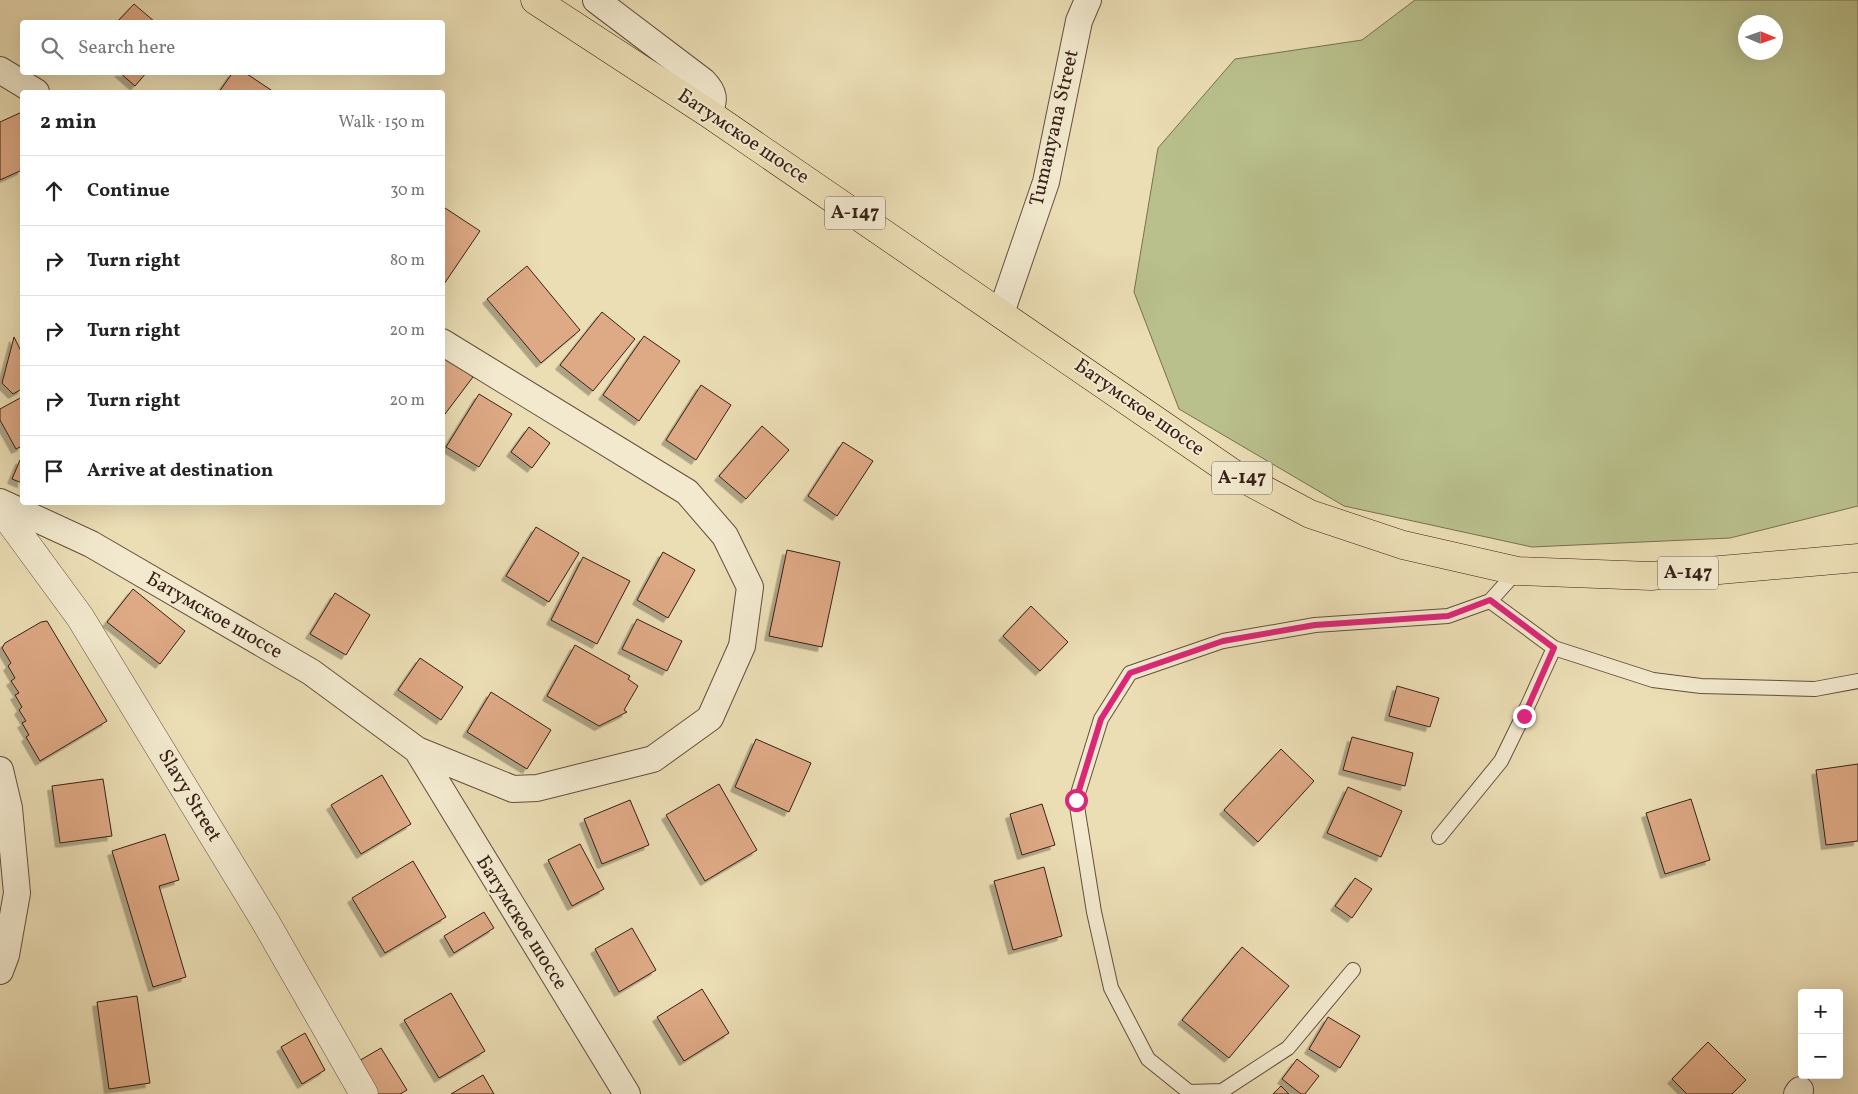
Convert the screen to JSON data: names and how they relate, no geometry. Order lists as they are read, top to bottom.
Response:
{
  "streets": {
    "highway": ["Батумское шоссе", "А-147"],
    "street": ["Tumanyana Street", "Slavy Street"]
  },
  "crossings": [
    ["Tumanyana Street", "Батумское шоссе"]
  ],
  "north": "right",
  "page": {
    "search": "Search here",
    "heading": ["2 min", "Walk · 150 m"],
    "list": [
      ["Continue", "30 m"],
      ["Turn right", "80 m"],
      ["Turn right", "20 m"],
      ["Turn right", "20 m"],
      "Arrive at destination"
    ],
    "map_buttons": ["+", "−"]
  }
}
